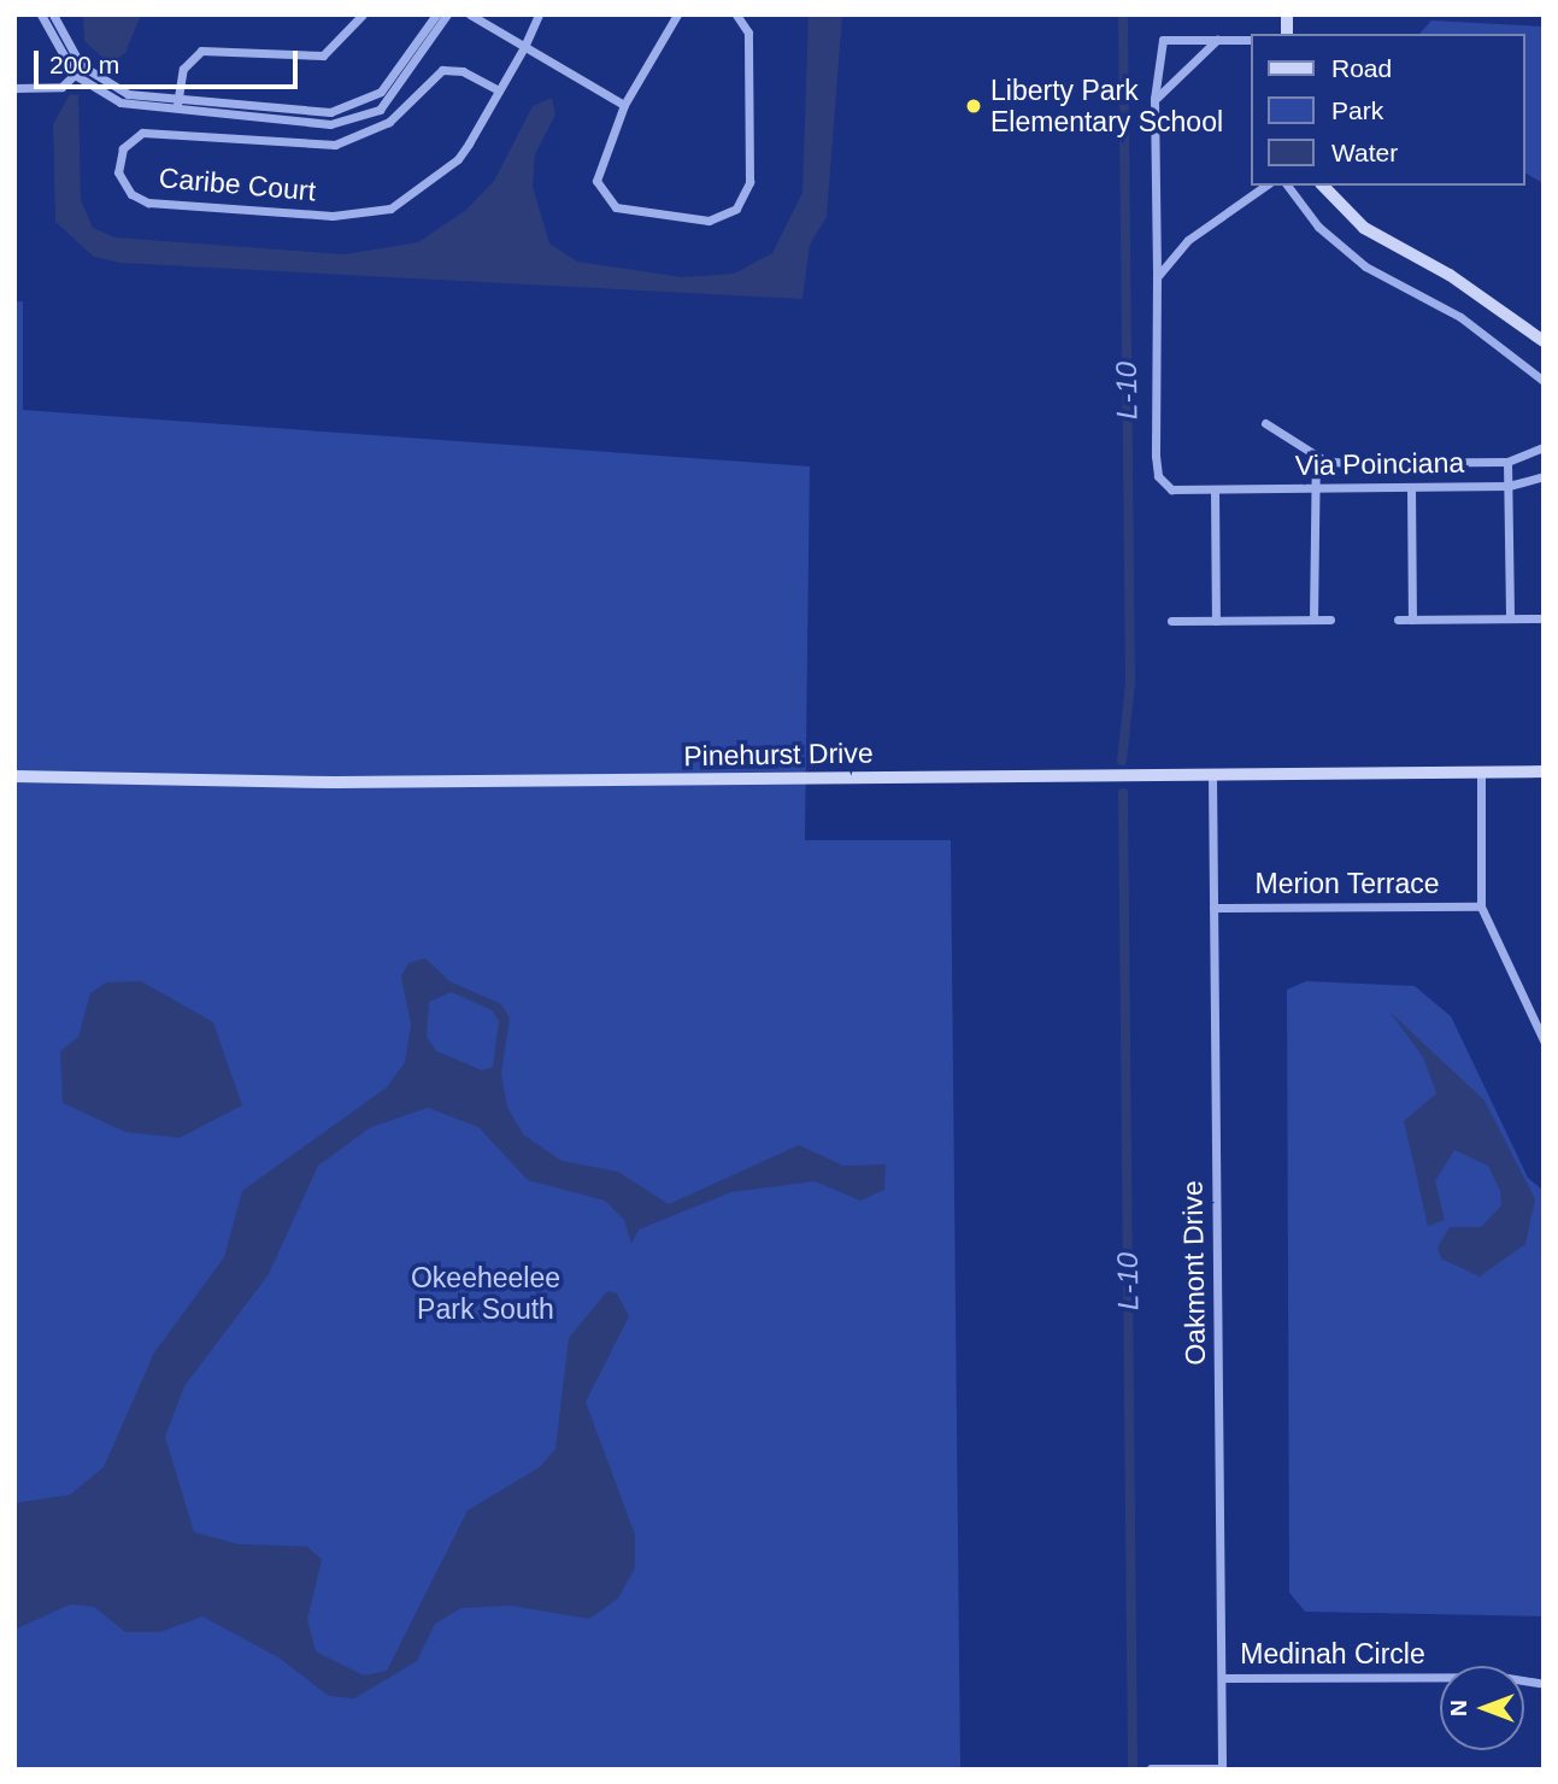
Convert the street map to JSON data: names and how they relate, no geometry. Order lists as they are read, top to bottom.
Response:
{
  "streets": {
    "street": [
      "Caribe Court",
      "Via Poinciana",
      "Pinehurst Drive",
      "Merion Terrace",
      "Oakmont Drive",
      "Medinah Circle"
    ]
  },
  "crossings": [
    ["Pinehurst Drive", "Oakmont Drive"],
    ["Merion Terrace", "Oakmont Drive"],
    ["Oakmont Drive", "Medinah Circle"]
  ],
  "water": ["L-10"],
  "parks": ["Okeeheelee Park South"],
  "places": ["Liberty Park Elementary School"],
  "legend": ["Road", "Park", "Water"],
  "scale_bar": "200 m",
  "north": "left"
}
